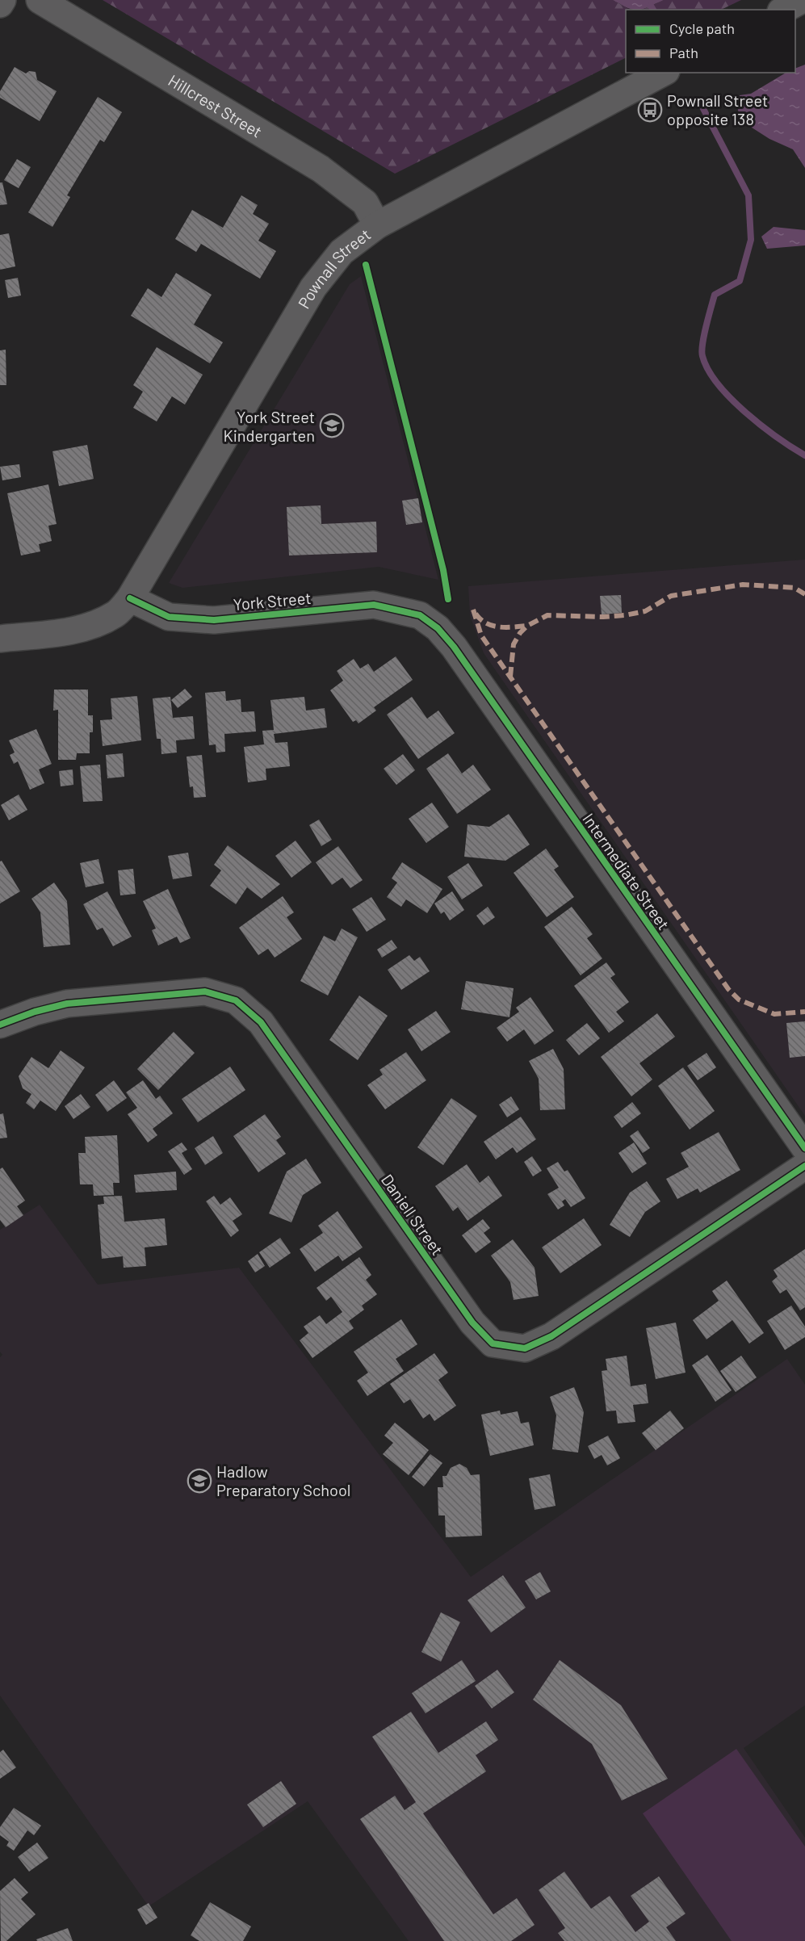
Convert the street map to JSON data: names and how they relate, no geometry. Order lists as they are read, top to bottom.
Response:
{
  "streets": {
    "street": [
      "Hillcrest Street",
      "Pownall Street",
      "York Street",
      "Intermediate Street",
      "Daniell Street"
    ]
  },
  "crossings": [
    ["Hillcrest Street", "Pownall Street"],
    ["Pownall Street", "York Street"],
    ["York Street", "Intermediate Street"]
  ],
  "places": {
    "bus stop": ["Pownall Street opposite 138"],
    "school or university": ["York Street Kindergarten", "Hadlow Preparatory School"]
  },
  "legend": ["Cycle path", "Path"]
}
